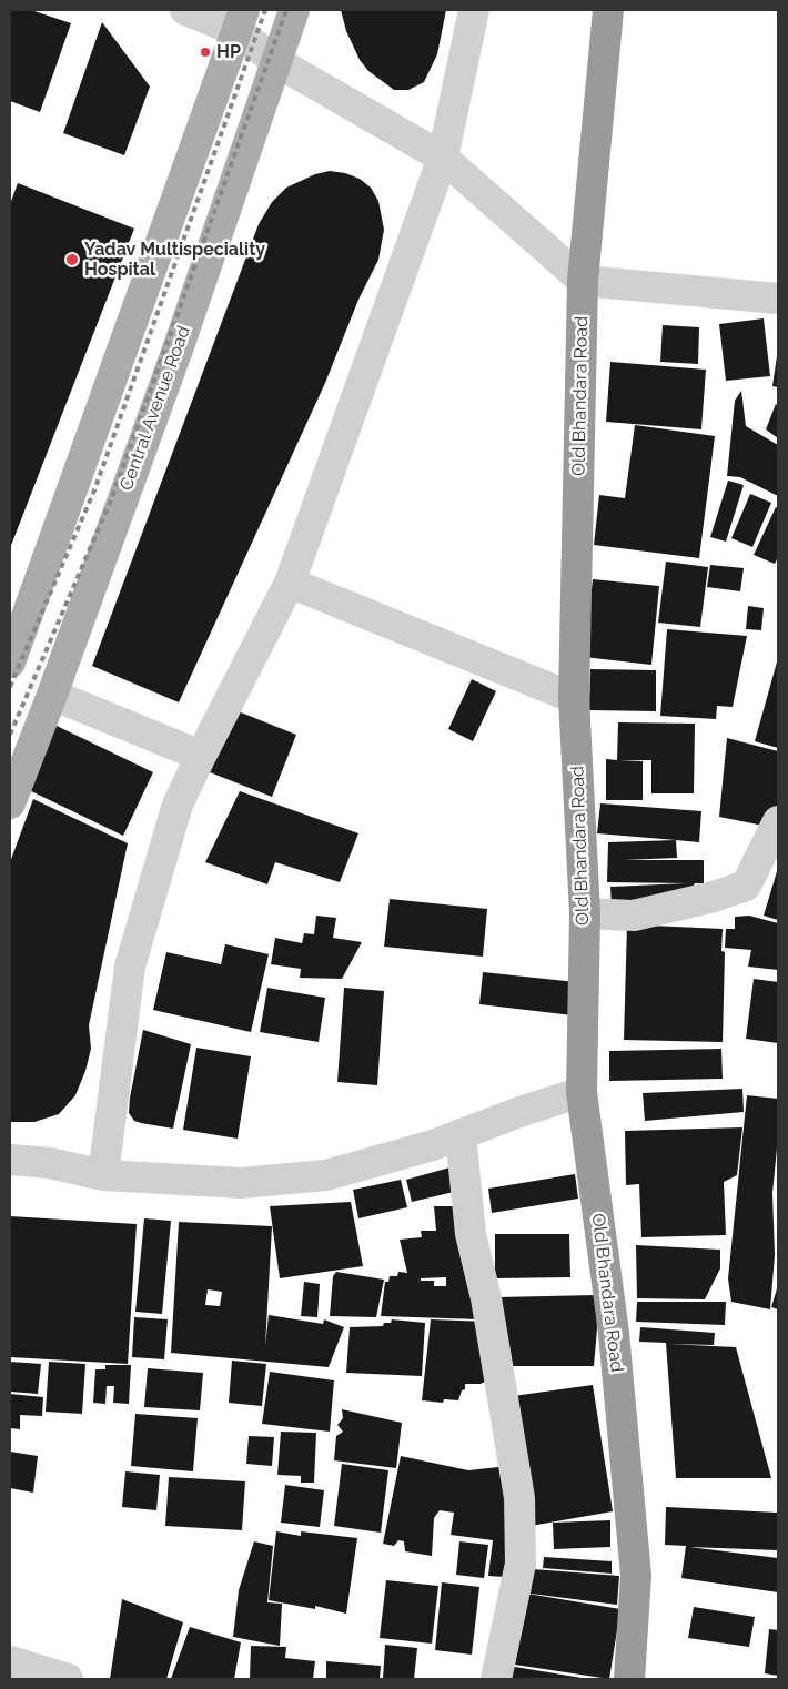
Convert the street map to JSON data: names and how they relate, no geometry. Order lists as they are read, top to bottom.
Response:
{
  "streets": {
    "highway": ["Old Bhandara Road"],
    "main road": ["Central Avenue Road"]
  },
  "places": ["HP", "Yadav Multispeciality Hospital"]
}
